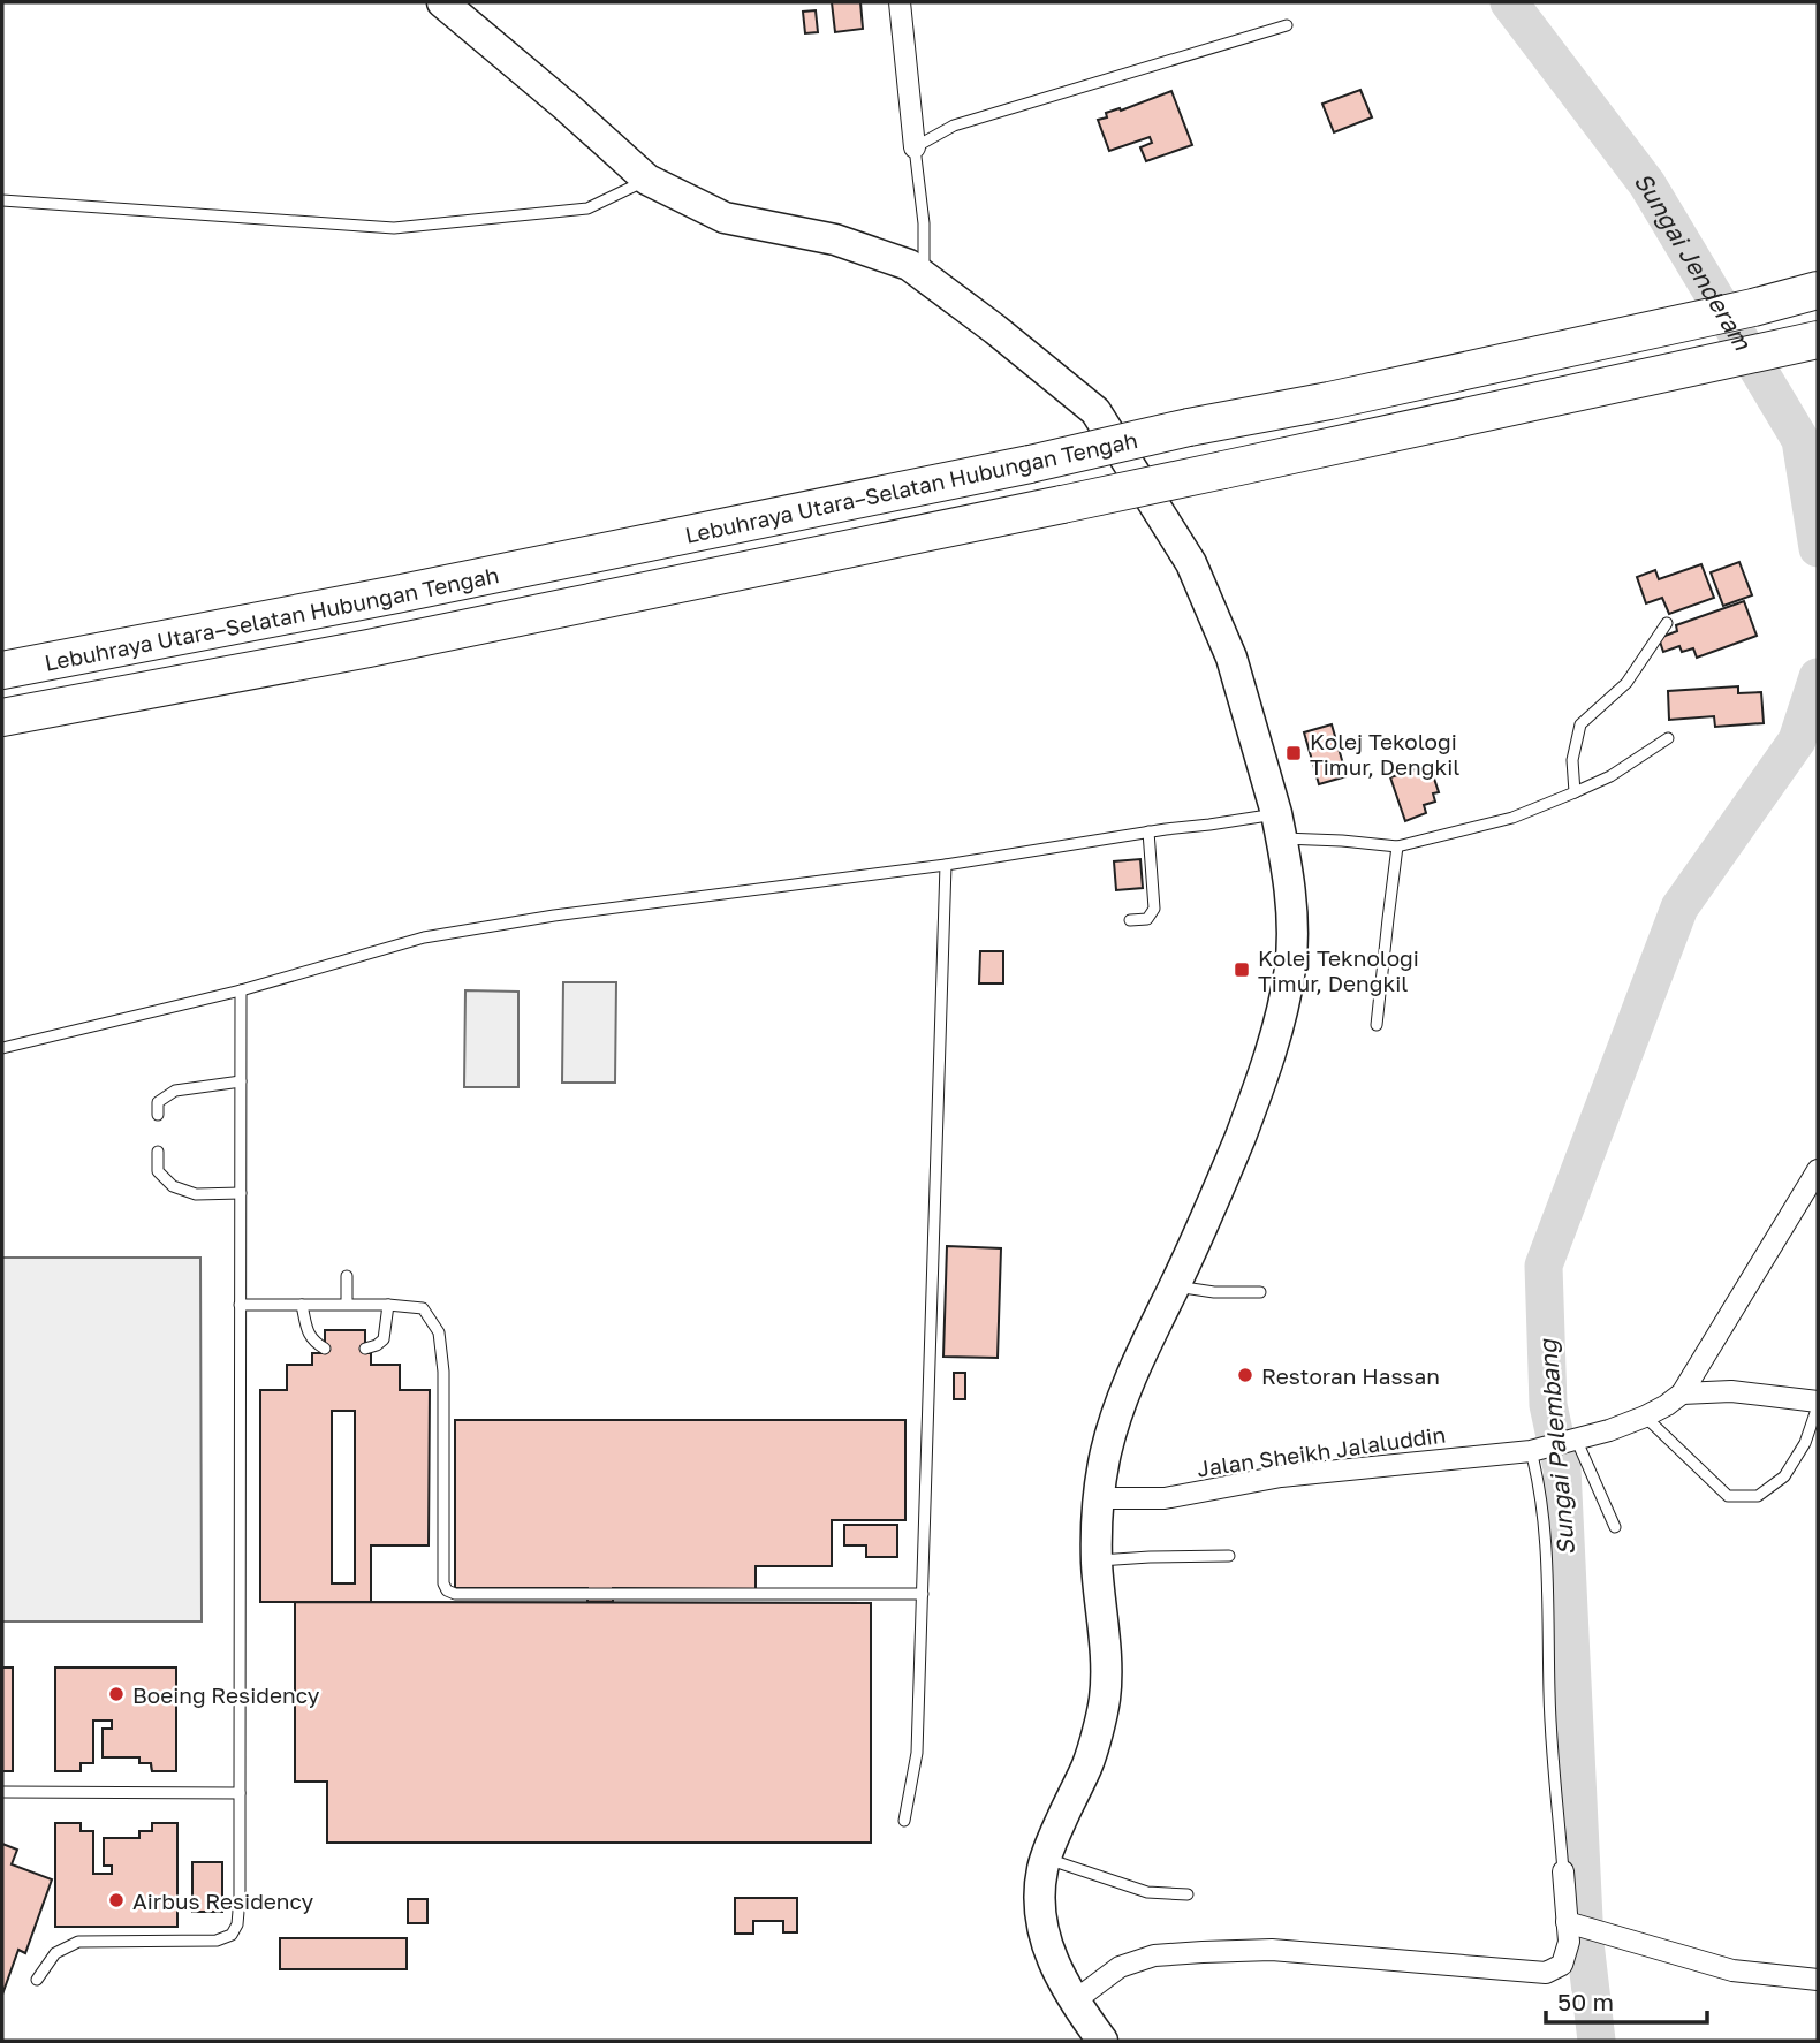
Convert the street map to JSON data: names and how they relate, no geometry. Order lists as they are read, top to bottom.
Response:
{
  "streets": {
    "highway": ["Lebuhraya Utara–Selatan Hubungan Tengah"],
    "street": ["Jalan Sheikh Jalaluddin"]
  },
  "water": ["Sungai Jenderam", "Sungai Palembang"],
  "places": {
    "transit": ["Kolej Tekologi Timur, Dengkil", "Kolej Teknologi Timur, Dengkil"],
    "other": ["Restoran Hassan", "Boeing Residency", "Airbus Residency"]
  },
  "scale_bar": "50 m"
}
